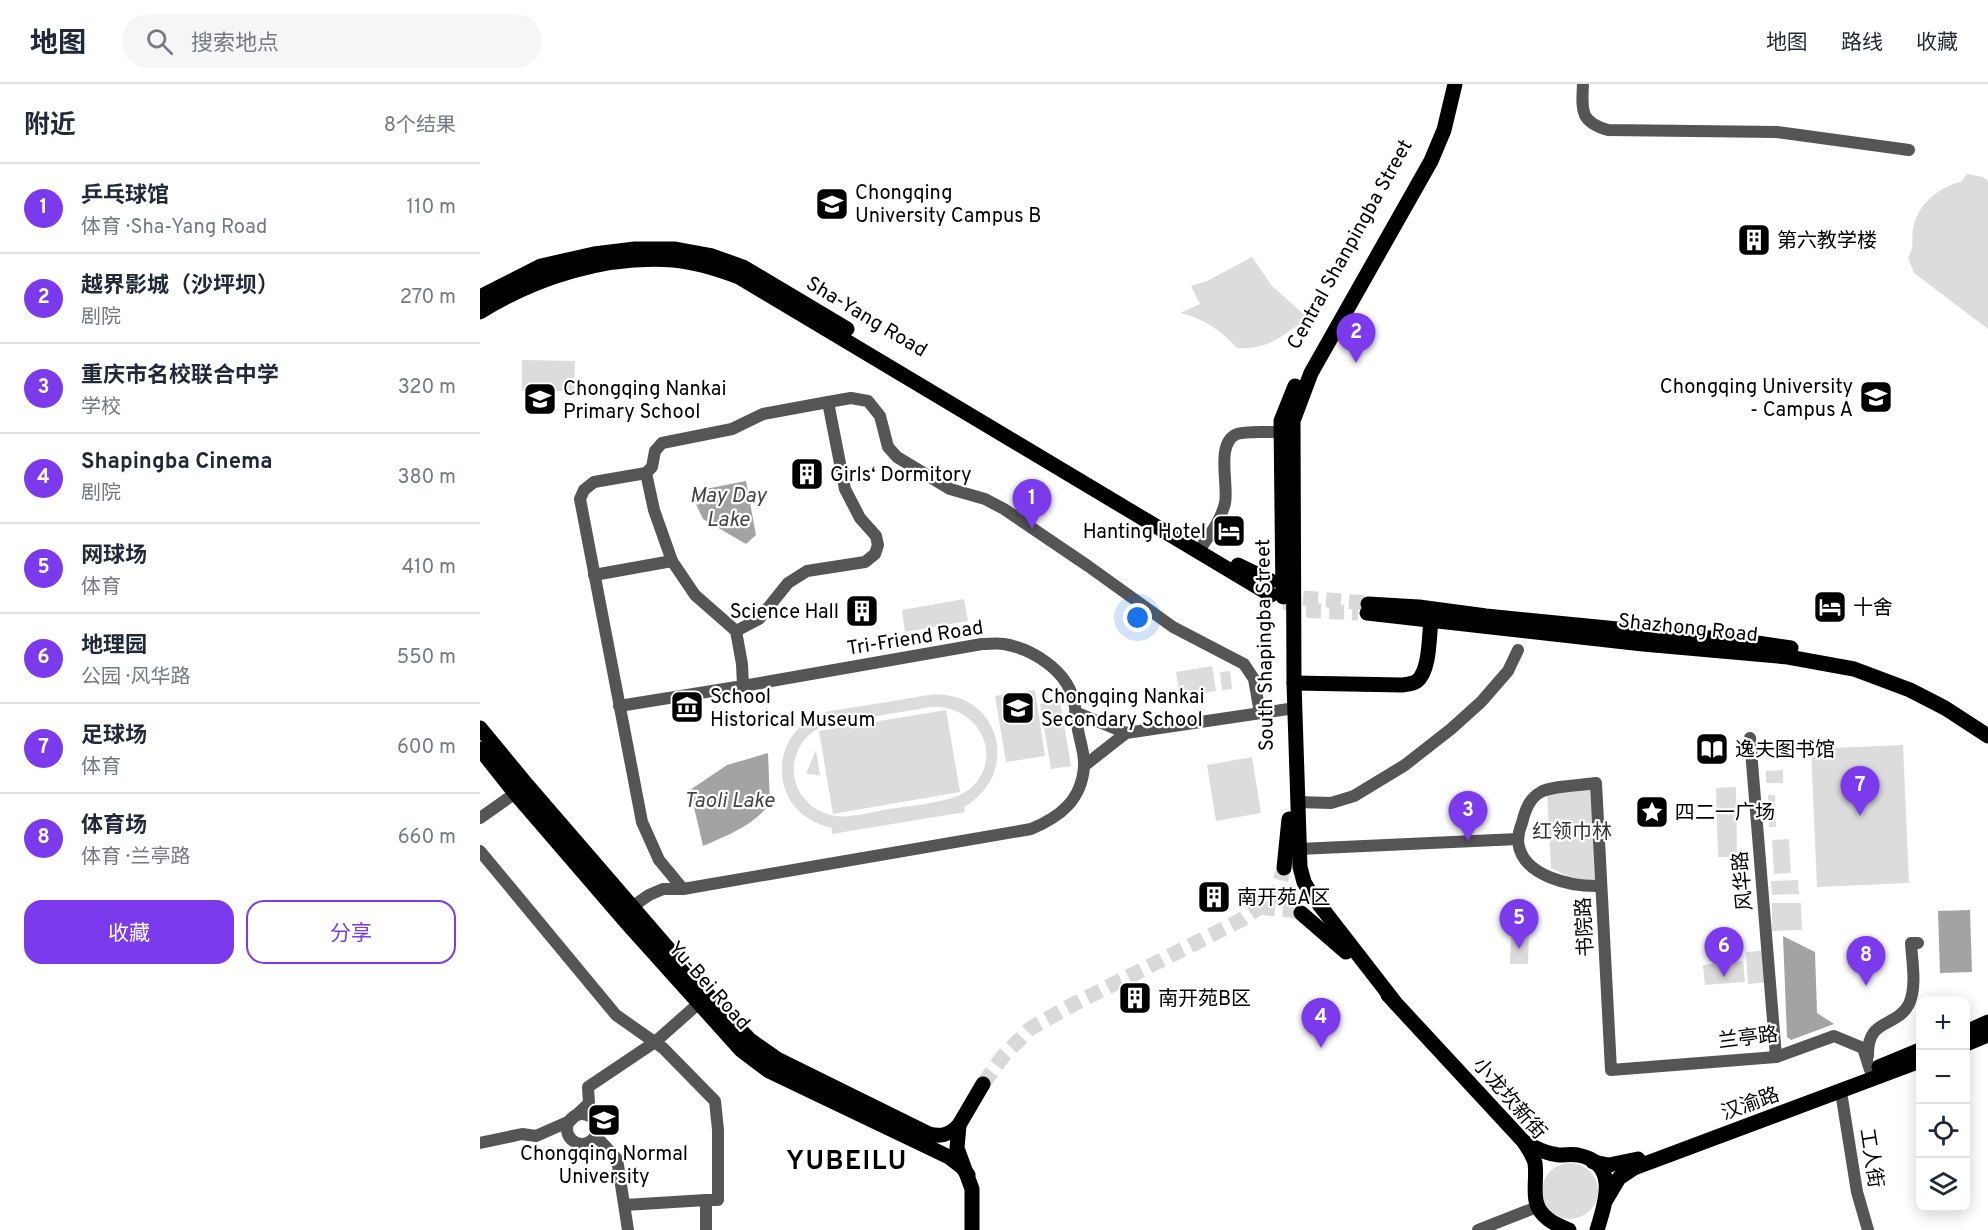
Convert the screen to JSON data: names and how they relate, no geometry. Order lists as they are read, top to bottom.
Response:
{
  "streets": {
    "main road": [
      "Central Shanpingba Street",
      "Sha-Yang Road",
      "Shazhong Road",
      "South Shapingba Street",
      "Yu-Bei Road",
      "小龙坎新街",
      "汉渝路"
    ],
    "street": [
      "Tri-Friend Road",
      "风华路",
      "书院路",
      "兰亭路",
      "工人街"
    ]
  },
  "crossings": [
    ["Central Shanpingba Street", "South Shapingba Street"],
    ["South Shapingba Street", "小龙坎新街"],
    ["风华路", "兰亭路"],
    ["书院路", "兰亭路"],
    ["兰亭路", "汉渝路"],
    ["小龙坎新街", "汉渝路"],
    ["汉渝路", "工人街"]
  ],
  "districts": ["YUBEILU"],
  "water": ["May Day Lake", "Taoli Lake"],
  "parks": ["红领巾林"],
  "places": {
    "school or university": [
      "Chongqing University Campus B",
      "Chongqing University - Campus A",
      "Chongqing Nankai Primary School",
      "Chongqing Nankai Secondary School",
      "Chongqing Normal University"
    ],
    "building": [
      "第六教学楼",
      "Girls‘ Dormitory",
      "Science Hall",
      "南开苑A区",
      "南开苑B区"
    ],
    "hotel": ["Hanting Hotel", "十舍"],
    "museum": ["School Historical Museum"],
    "library": ["逸夫图书馆"],
    "place": ["四二一广场"]
  },
  "page": {
    "header": "地图",
    "search": "搜索地点",
    "nav": ["地图", "路线", "收藏"],
    "heading": ["附近", "8个结果"],
    "list": [
      {
        "mark": "1",
        "name": "乒乓球馆",
        "note": "体育 · Sha-Yang Road",
        "value": "110 m"
      },
      {
        "mark": "2",
        "name": "越界影城（沙坪坝）",
        "note": "剧院",
        "value": "270 m"
      },
      {
        "mark": "3",
        "name": "重庆市名校联合中学",
        "note": "学校",
        "value": "320 m"
      },
      {
        "mark": "4",
        "name": "Shapingba Cinema",
        "note": "剧院",
        "value": "380 m"
      },
      {
        "mark": "5",
        "name": "网球场",
        "note": "体育",
        "value": "410 m"
      },
      {
        "mark": "6",
        "name": "地理园",
        "note": "公园 · 风华路",
        "value": "550 m"
      },
      {
        "mark": "7",
        "name": "足球场",
        "note": "体育",
        "value": "600 m"
      },
      {
        "mark": "8",
        "name": "体育场",
        "note": "体育 · 兰亭路",
        "value": "660 m"
      }
    ],
    "pins": [
      "2",
      "1",
      "7",
      "3",
      "5",
      "6",
      "8",
      "4"
    ],
    "buttons": ["收藏", "分享"],
    "map_buttons": ["+", "−"]
  }
}
